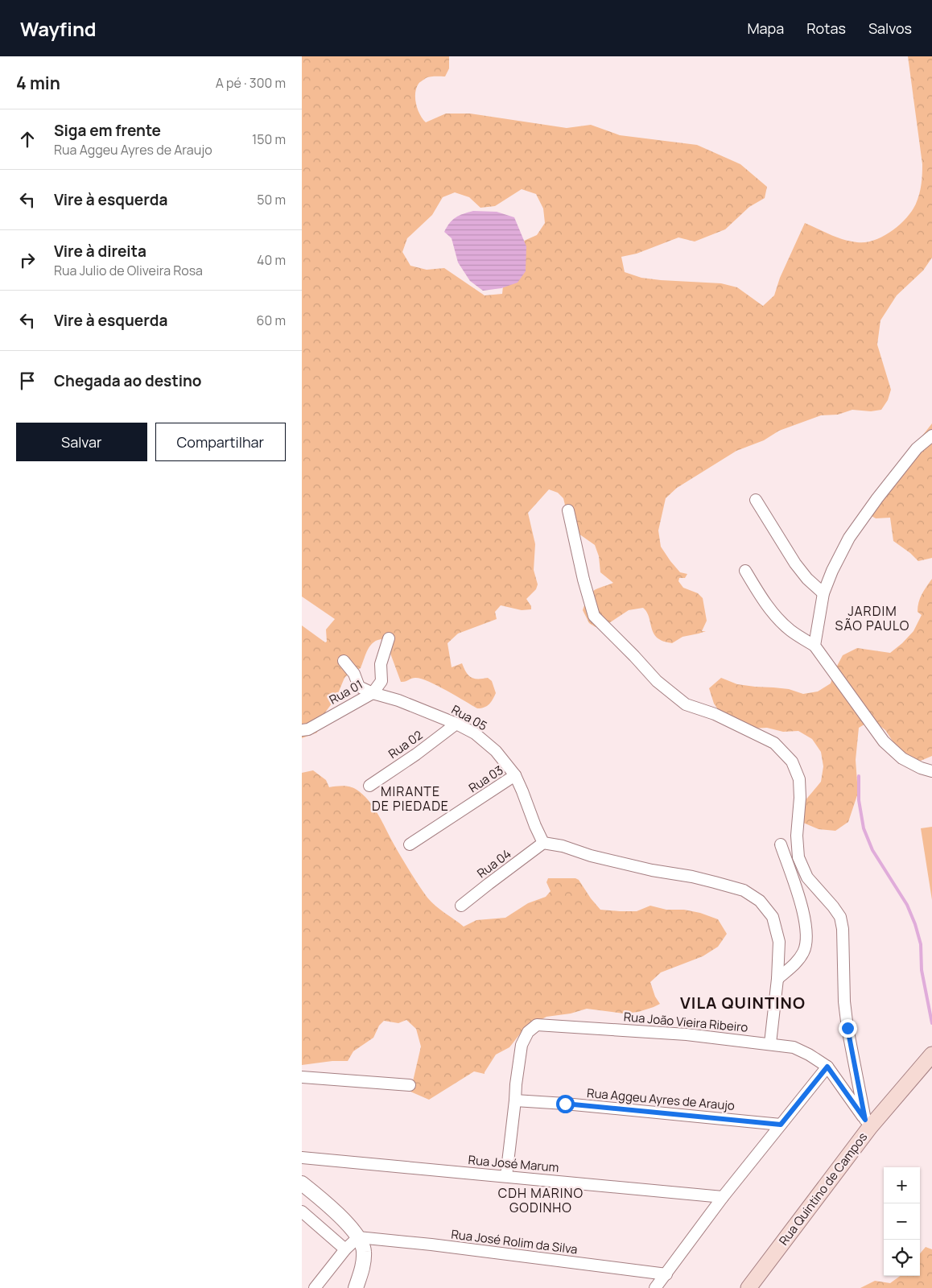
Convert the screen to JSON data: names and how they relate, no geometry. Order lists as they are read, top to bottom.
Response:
{
  "streets": {
    "main road": ["Rua Quintino de Campos"],
    "street": [
      "Rua 01",
      "Rua 05",
      "Rua 02",
      "Rua 03",
      "Rua 04",
      "Rua João Vieira Ribeiro",
      "Rua Aggeu Ayres de Araujo",
      "Rua José Marum",
      "Rua José Rolim da Silva"
    ]
  },
  "crossings": [
    ["Rua 01", "Rua 05"],
    ["Rua 05", "Rua 02"],
    ["Rua 05", "Rua 03"],
    ["Rua 05", "Rua 04"],
    ["Rua João Vieira Ribeiro", "Rua Aggeu Ayres de Araujo"]
  ],
  "districts": [
    "JARDIM SÃO PAULO",
    "MIRANTE DE PIEDADE",
    "VILA QUINTINO",
    "CDH MARINO GODINHO"
  ],
  "page": {
    "header": "Wayfind",
    "nav": ["Mapa", "Rotas", "Salvos"],
    "heading": ["4 min", "A pé · 300 m"],
    "list": [
      ["Siga em frente", "Rua Aggeu Ayres de Araujo", "150 m"],
      ["Vire à esquerda", "50 m"],
      ["Vire à direita", "Rua Julio de Oliveira Rosa", "40 m"],
      ["Vire à esquerda", "60 m"],
      "Chegada ao destino"
    ],
    "buttons": ["Salvar", "Compartilhar"],
    "map_buttons": ["+", "−"]
  }
}
